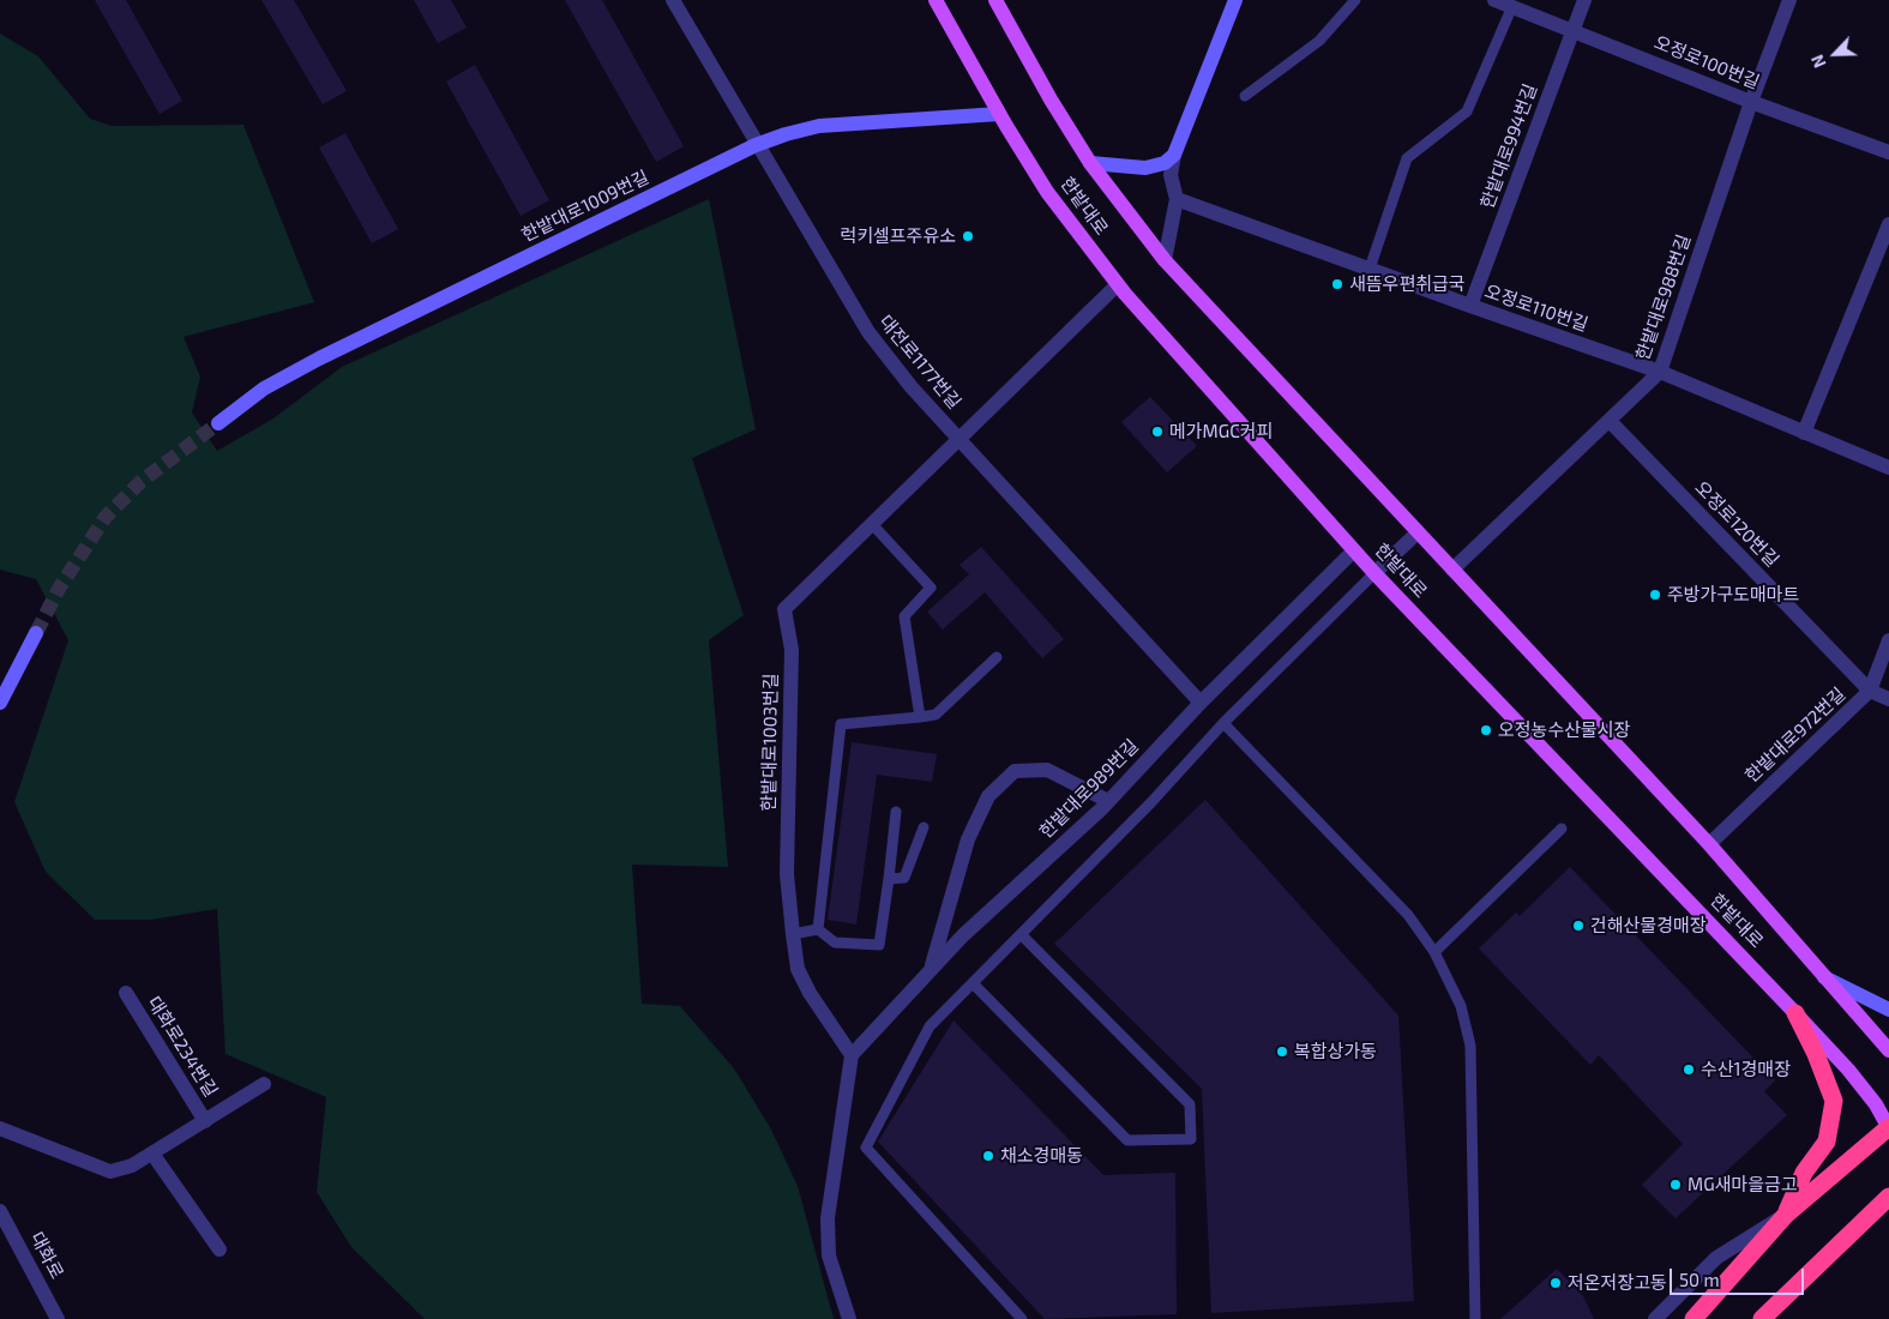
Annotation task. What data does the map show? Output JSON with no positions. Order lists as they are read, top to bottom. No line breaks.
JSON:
{"streets":{"highway":["한밭대로"],"street":["오정로100번길","한밭대로994번길","한밭대로1009번길","한밭대로988번길","오정로110번길","대전로1177번길","오정로120번길","한밭대로972번길","한밭대로1003번길","한밭대로989번길","대화로234번길","대화로"]},"crossings":[["오정로100번길","한밭대로994번길"],["오정로100번길","한밭대로988번길"],["한밭대로994번길","오정로110번길"],["한밭대로1009번길","한밭대로"],["한밭대로1009번길","대전로1177번길"],["한밭대로","한밭대로988번길"],["한밭대로","한밭대로972번길"],["한밭대로","한밭대로1003번길"],["한밭대로","한밭대로989번길"],["한밭대로988번길","오정로110번길"],["한밭대로988번길","오정로120번길"],["대전로1177번길","한밭대로1003번길"],["대전로1177번길","한밭대로989번길"],["오정로120번길","한밭대로972번길"],["한밭대로1003번길","한밭대로989번길"]],"places":["럭키셀프주유소","새뜸우편취급국","메가MGC커피","주방가구도매마트","오정농수산물시장","건해산물경매장","복합상가동","수산1경매장","채소경매동","MG새마을금고","저온저장고동"],"scale_bar":"50 m","north":"bottom left"}
